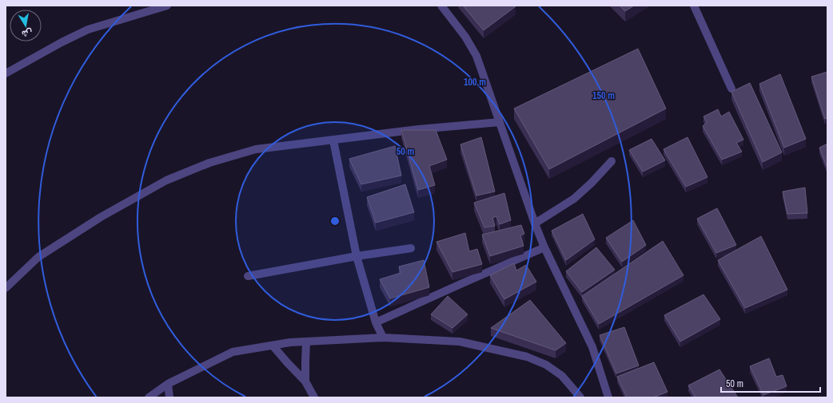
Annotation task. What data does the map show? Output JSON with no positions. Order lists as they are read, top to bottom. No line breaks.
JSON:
{"scale_bar":"50 m","north":"bottom","rings":["100 m","150 m","50 m"]}
